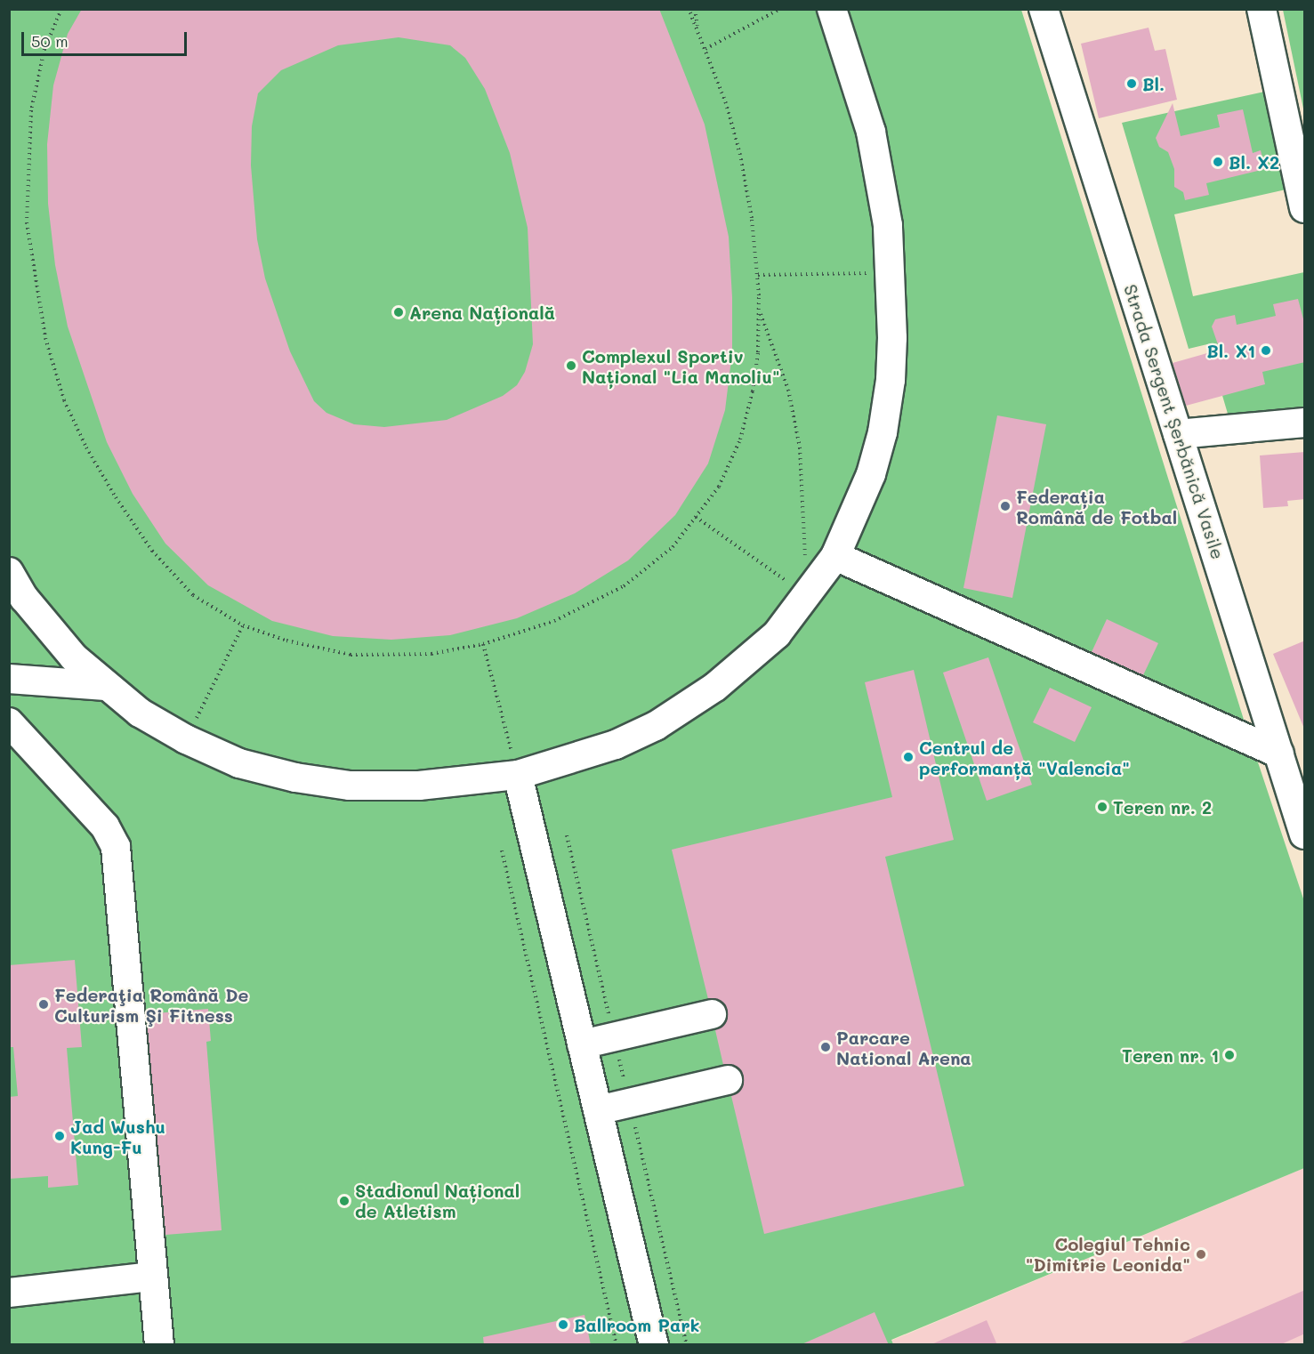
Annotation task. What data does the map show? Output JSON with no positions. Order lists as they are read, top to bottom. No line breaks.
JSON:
{"streets":{"street":["Strada Sergent Șerbănică Vasile"]},"places":["Bl.","Bl. X2","Arena Națională","Bl. X1","Complexul Sportiv Național \"Lia Manoliu\"","Federația Română de Fotbal","Centrul de performanță \"Valencia\"","Teren nr. 2","Federaţia Română De Culturism Şi Fitness","Parcare National Arena","Teren nr. 1","Jad Wushu Kung-Fu","Stadionul Național de Atletism","Colegiul Tehnic \"Dimitrie Leonida\"","Ballroom Park"],"scale_bar":"50 m"}
